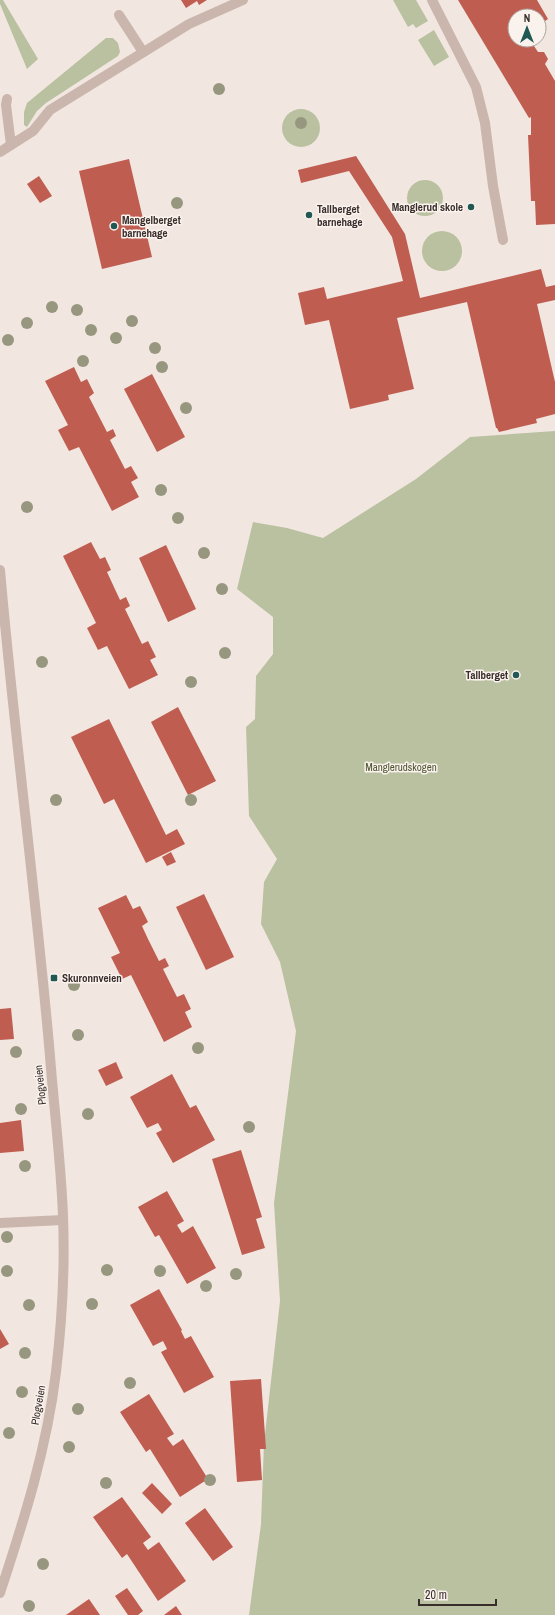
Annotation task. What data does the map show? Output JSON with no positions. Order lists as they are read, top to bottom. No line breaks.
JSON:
{"streets":{"street":["Plogveien"]},"parks":["Manglerudskogen"],"places":{"other":["Manglerud skole","Tallberget barnehage","Mangelberget barnehage","Tallberget"],"transit":["Skuronnveien"]},"scale_bar":"20 m","north":"top"}
